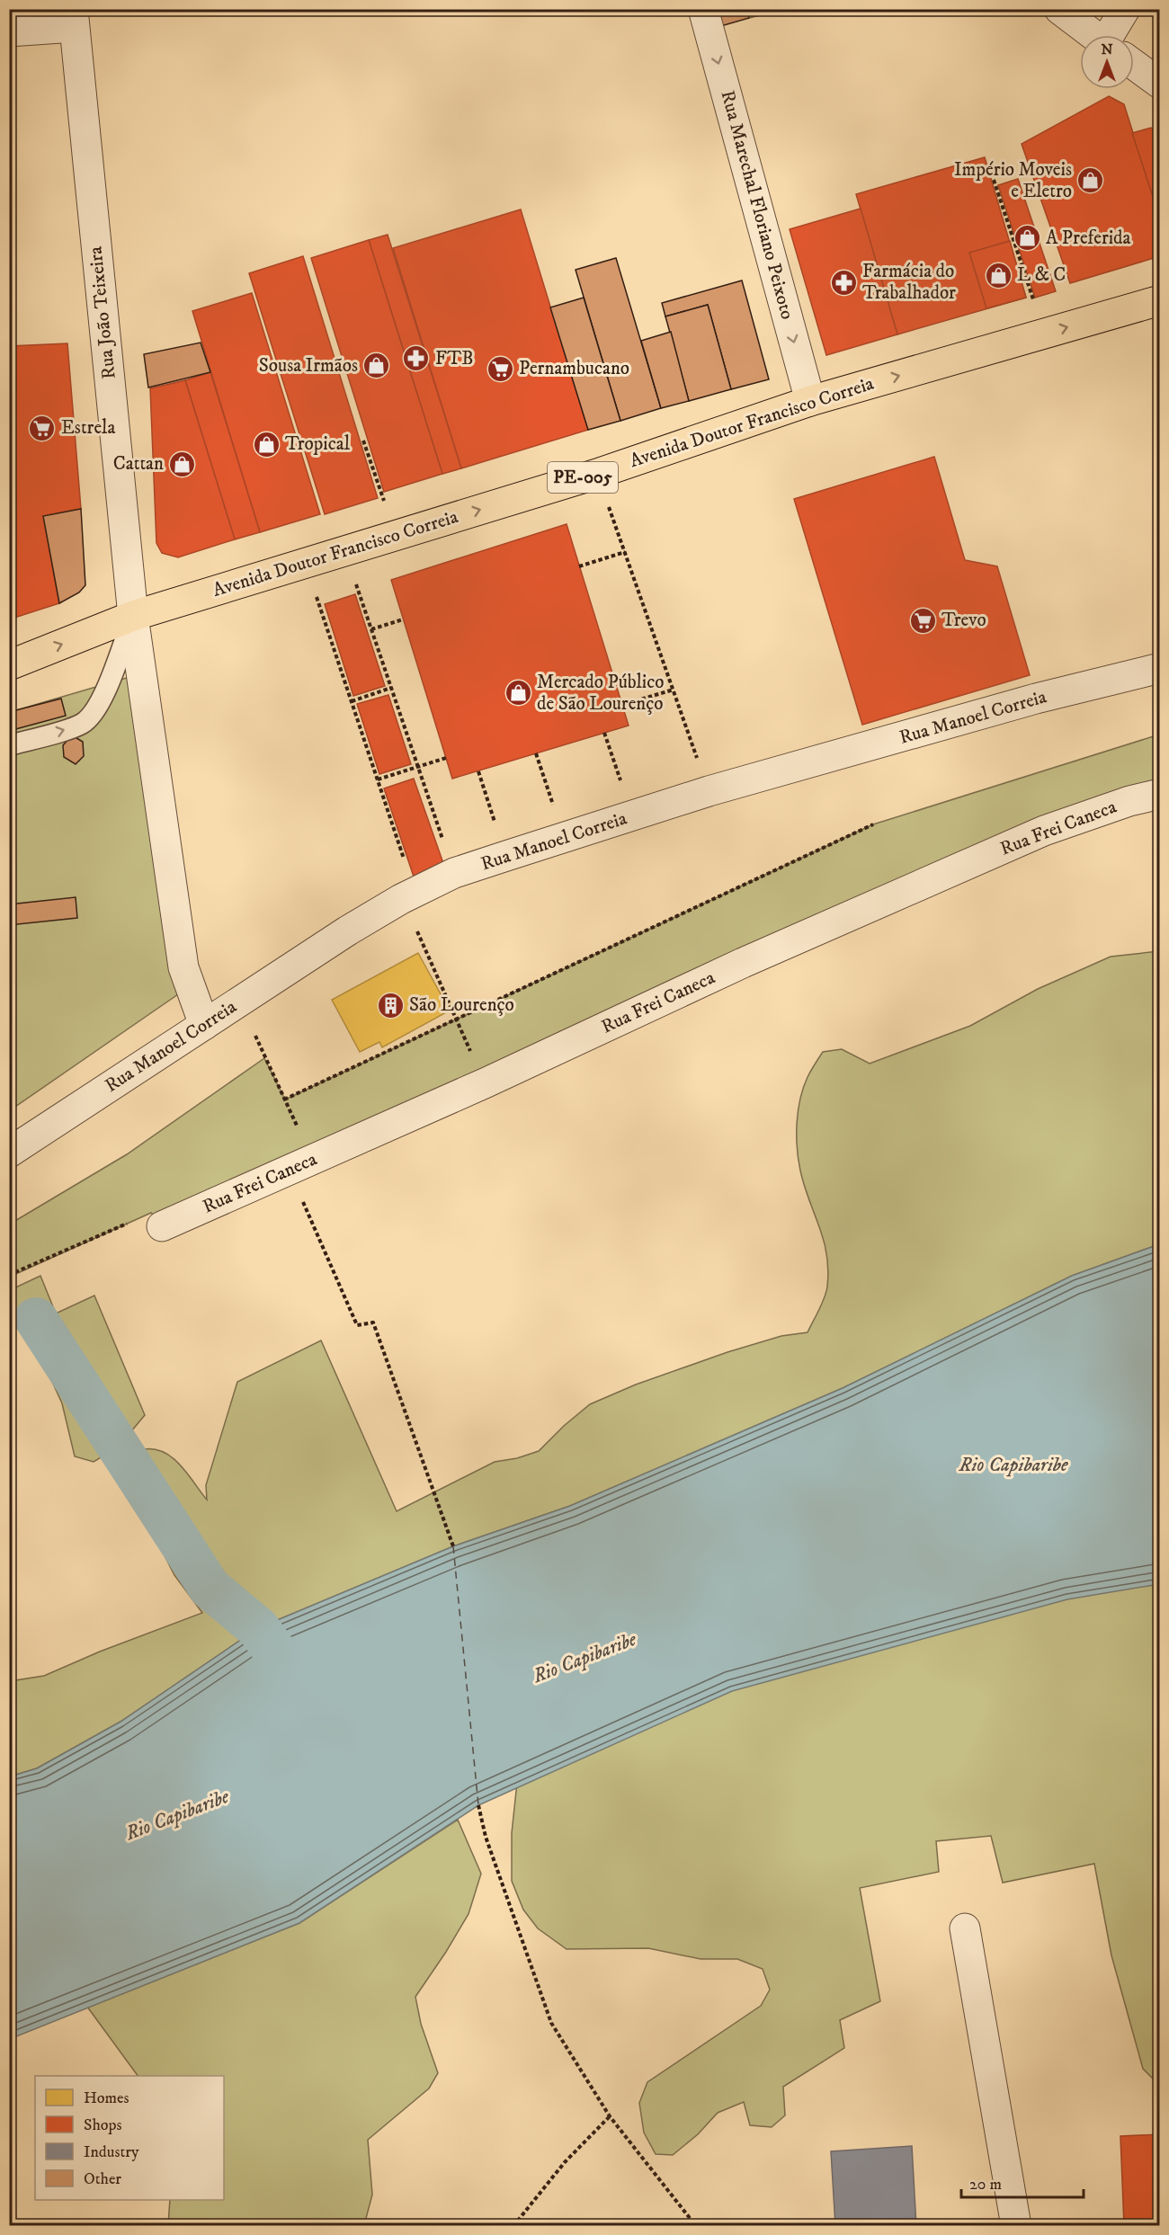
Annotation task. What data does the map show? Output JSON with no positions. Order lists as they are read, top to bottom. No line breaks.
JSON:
{"streets":{"main road":["Avenida Doutor Francisco Correia","PE-005"],"street":["Rua Marechal Floriano Peixoto","Rua João Teixeira","Rua Manoel Correia","Rua Frei Caneca"]},"crossings":[["Rua Marechal Floriano Peixoto","Avenida Doutor Francisco Correia"],["Rua João Teixeira","Avenida Doutor Francisco Correia"],["Rua João Teixeira","Rua Manoel Correia"]],"one_way":["Rua Marechal Floriano Peixoto","Avenida Doutor Francisco Correia"],"water":["Rio Capibaribe"],"places":{"shop":["Império Moveis e Eletro","A Preferida","L & C","Sousa Irmãos","Tropical","Cattan","Mercado Público de São Lourenço"],"pharmacy":["Farmácia do Trabalhador","FTB"],"supermarket":["Pernambucano","Estrela","Trevo"],"building":["São Lourenço"]},"legend":["Homes","Shops","Industry","Other"],"scale_bar":"20 m","north":"top"}
